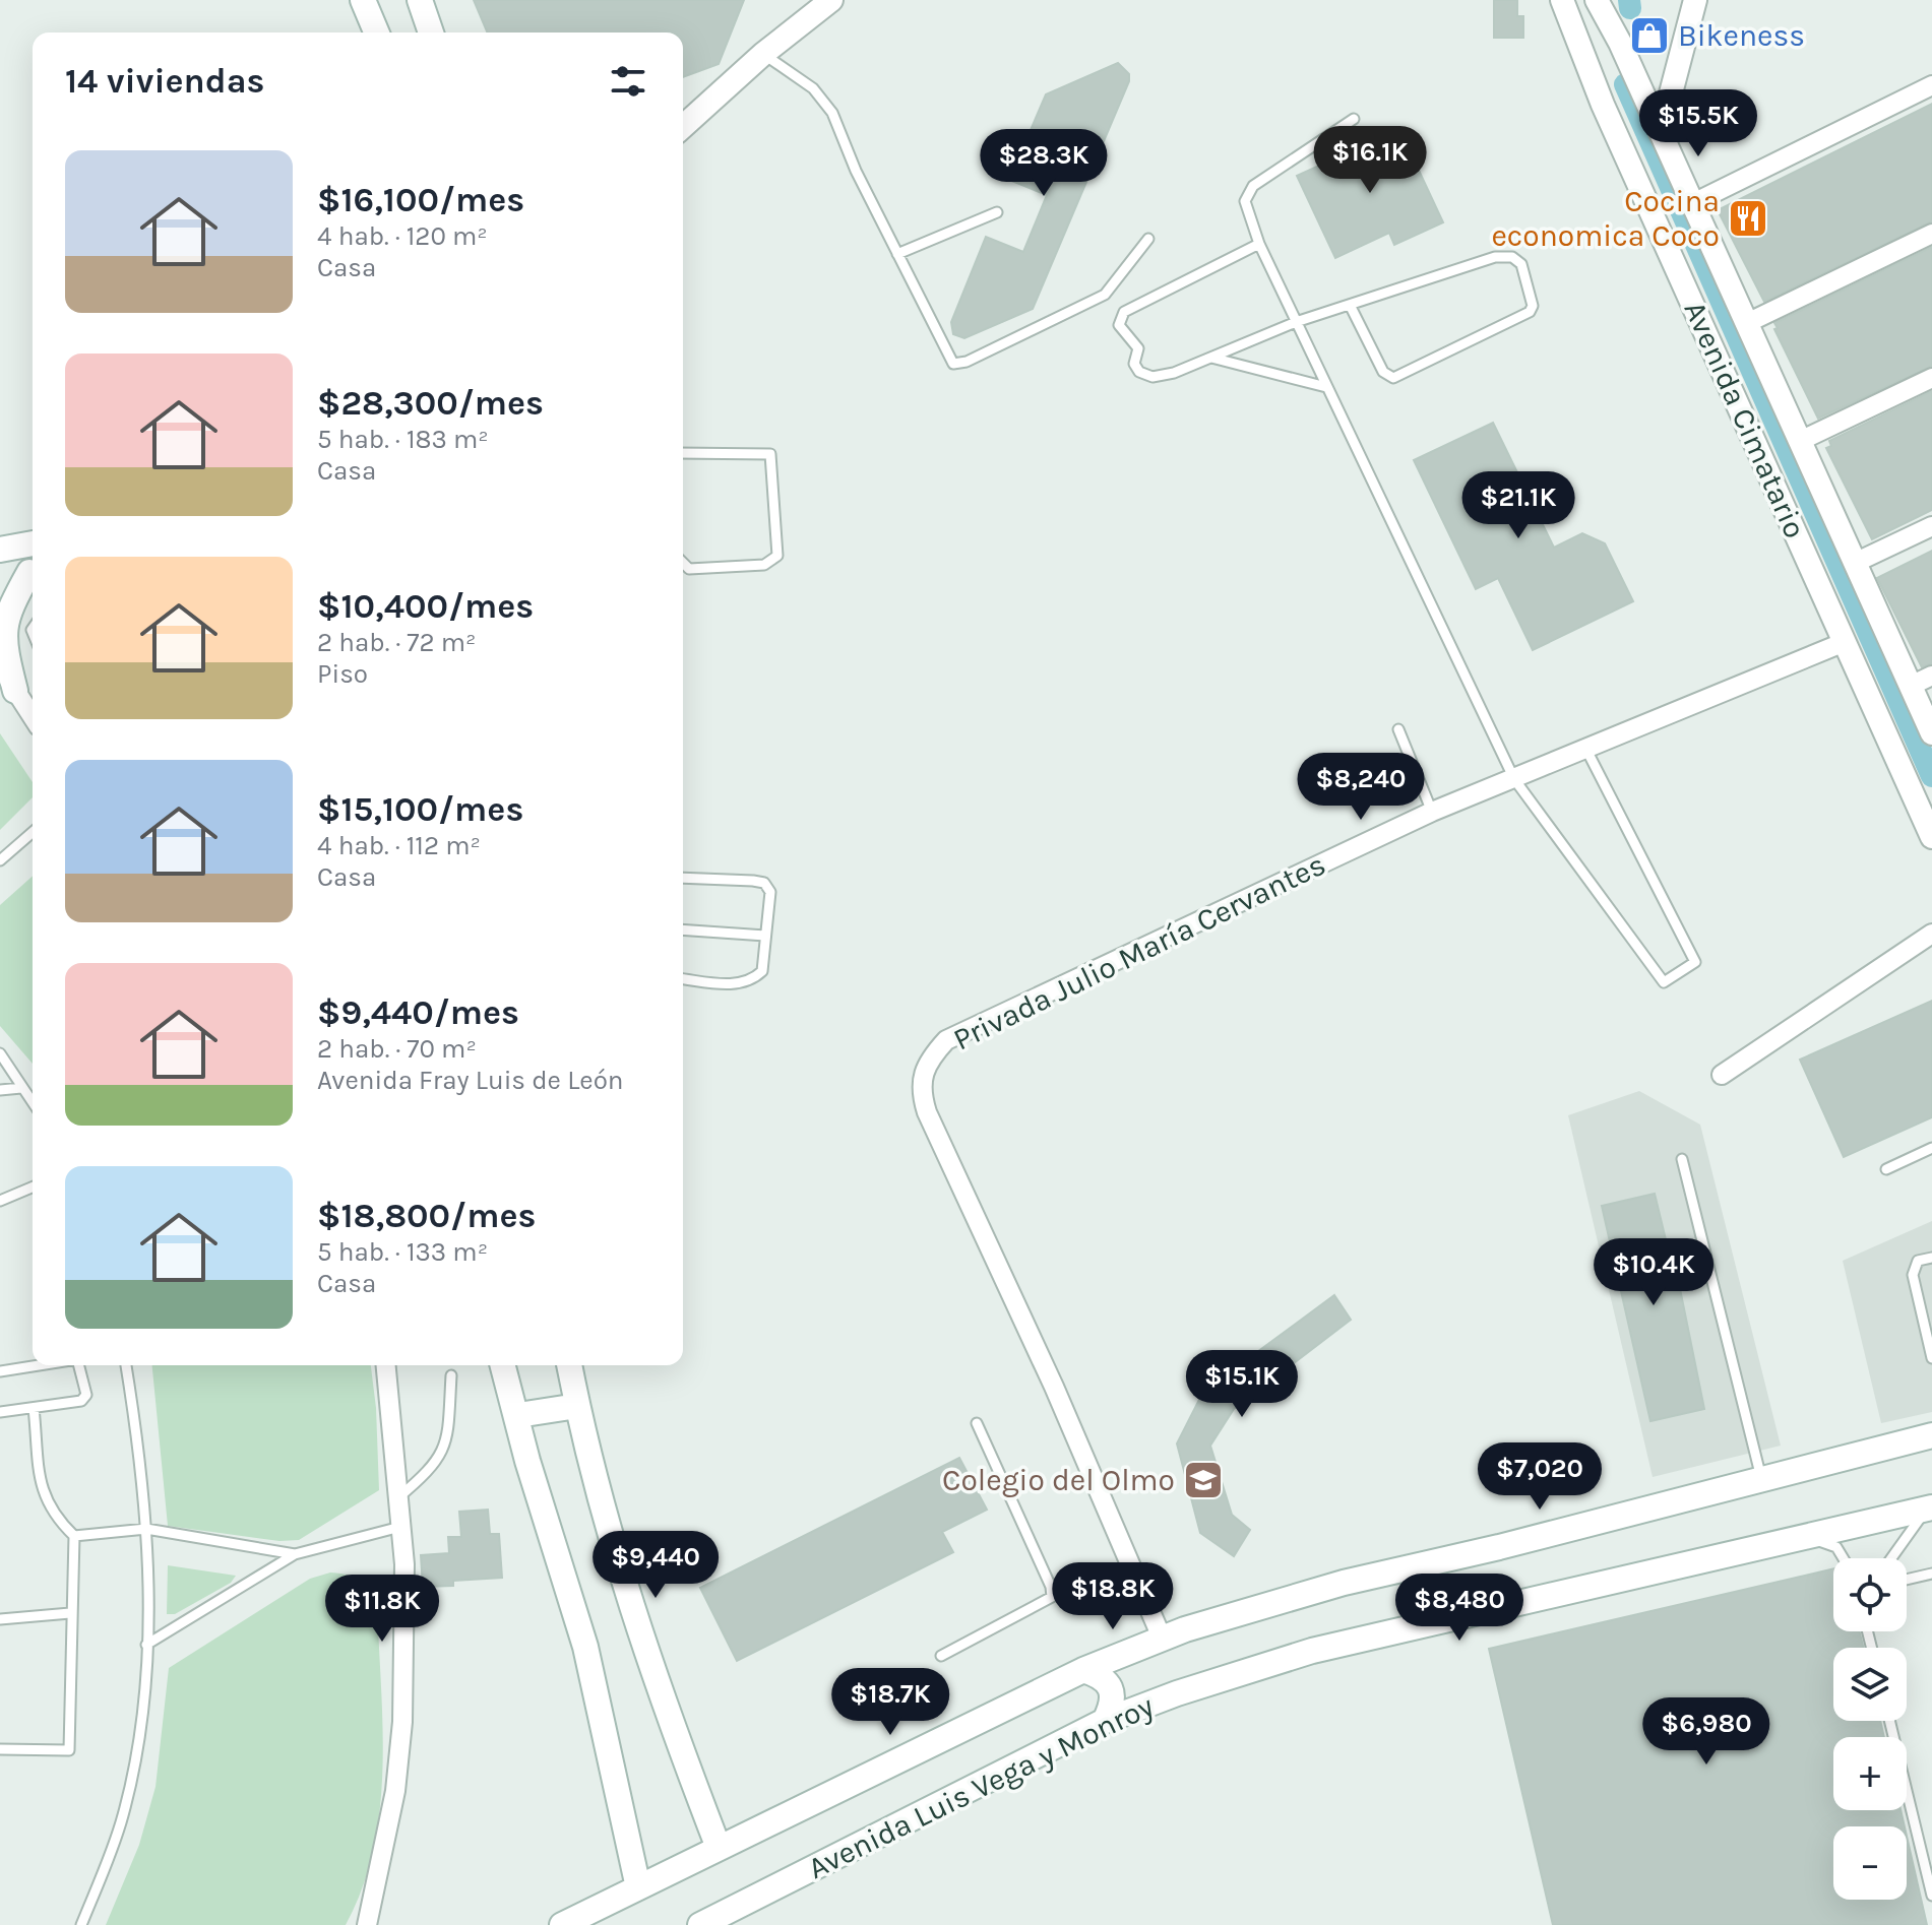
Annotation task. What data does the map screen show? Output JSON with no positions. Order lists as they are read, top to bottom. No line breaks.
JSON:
{"streets":{"main road":["Avenida Luis Vega y Monroy"],"street":["Avenida Cimatario","Privada Julio María Cervantes"]},"crossings":[["Avenida Cimatario","Privada Julio María Cervantes"],["Privada Julio María Cervantes","Avenida Luis Vega y Monroy"]],"places":{"shop":["Bikeness"],"restaurant":["Cocina economica Coco"],"school or university":["Colegio del Olmo"]},"page":{"heading":"14 viviendas","price":["$15.5K","$16.1K","$28.3K","$21.1K","$8,240","$10.4K","$15.1K","$7,020","$9,440","$18.8K","$8,480","$11.8K","$18.7K","$6,980"],"list":[{"name":"$16,100/mes","note":"4 hab. · 120 m² · Casa"},{"name":"$28,300/mes","note":"5 hab. · 183 m² · Casa"},{"name":"$10,400/mes","note":"2 hab. · 72 m² · Piso"},{"name":"$15,100/mes","note":"4 hab. · 112 m² · Casa"},{"name":"$9,440/mes","note":"2 hab. · 70 m² · Avenida Fray Luis de León"},{"name":"$18,800/mes","note":"5 hab. · 133 m² · Casa"}],"map_buttons":["+","−"]}}
